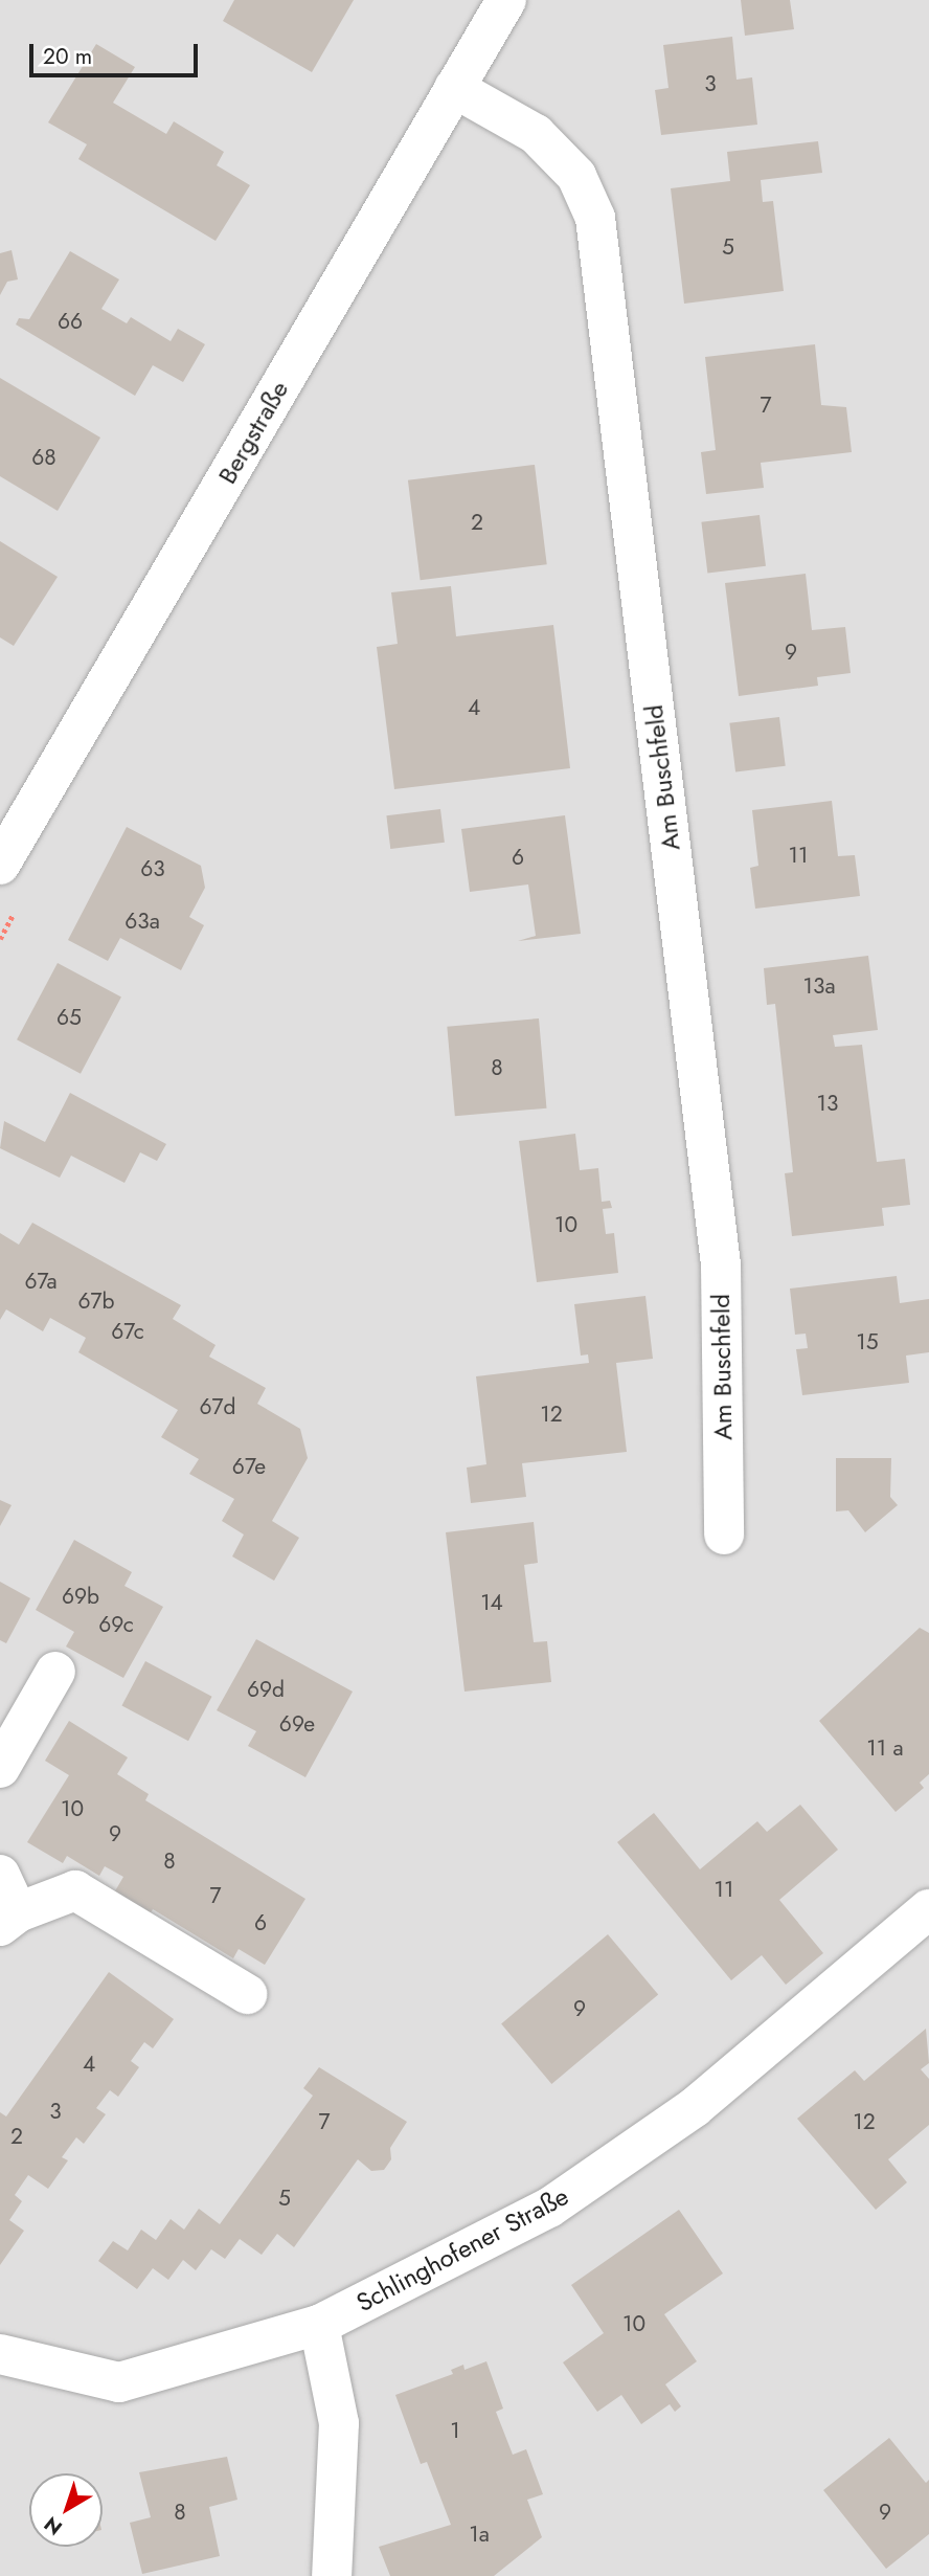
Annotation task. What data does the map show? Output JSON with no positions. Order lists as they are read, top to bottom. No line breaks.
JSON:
{"streets":{"street":["Bergstraße","Am Buschfeld","Schlinghofener Straße"]},"crossings":[["Bergstraße","Am Buschfeld"]],"house_numbers":["3","5","66","7","68","2","9","4","11","6","63","63a","13a","65","8","13","10","67a","67b","67c","15","67d","12","67e","69b","14","69c","69d","69e","11 a","10","9","8","11","7","6","9","4","3","7","12","2","5","10","1","8","9","1a"],"scale_bar":"20 m","north":"bottom left"}
